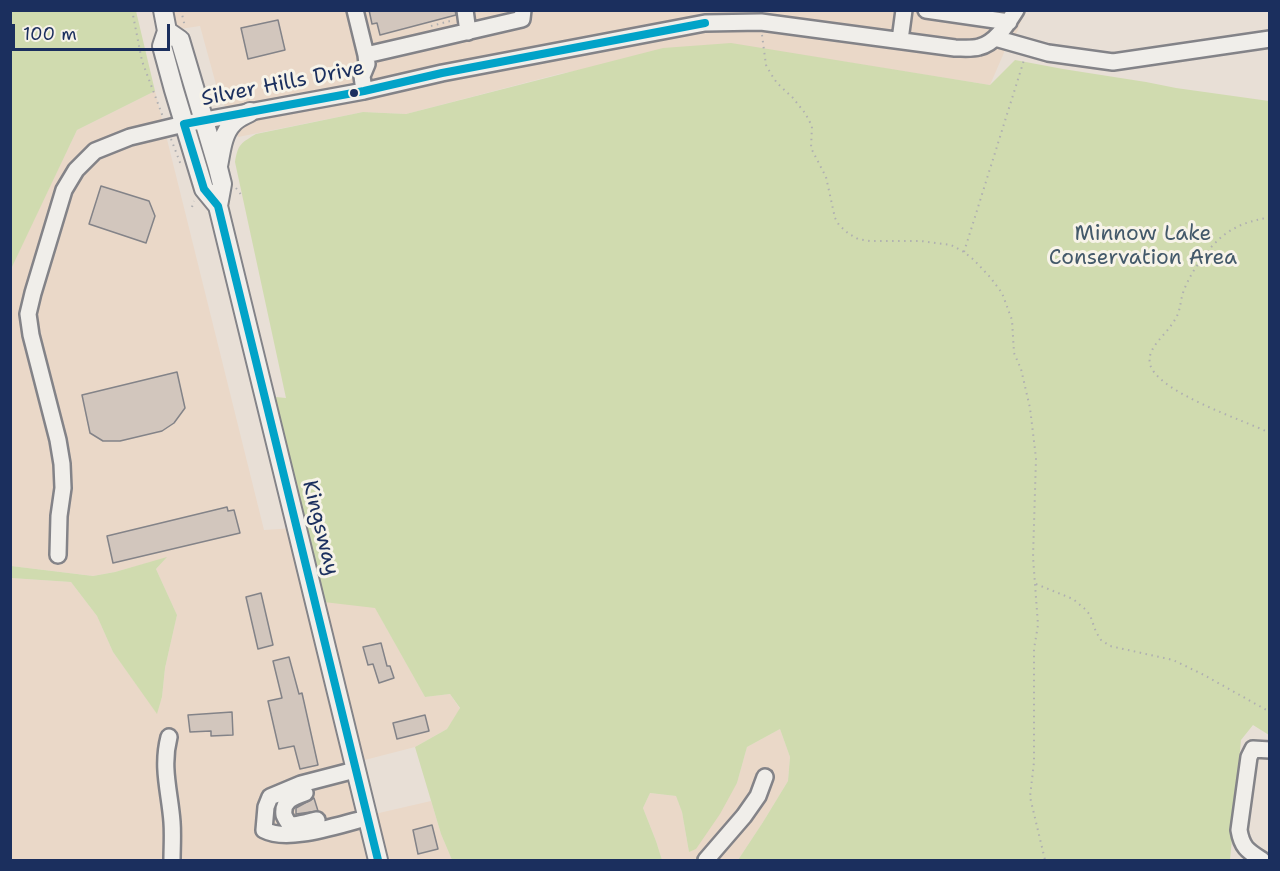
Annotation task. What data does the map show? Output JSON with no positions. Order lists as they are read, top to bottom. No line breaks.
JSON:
{"streets":{"main road":["Kingsway"],"street":["Silver Hills Drive"]},"crossings":[["Silver Hills Drive","Kingsway"]],"parks":["Minnow Lake Conservation Area"],"scale_bar":"100 m"}
